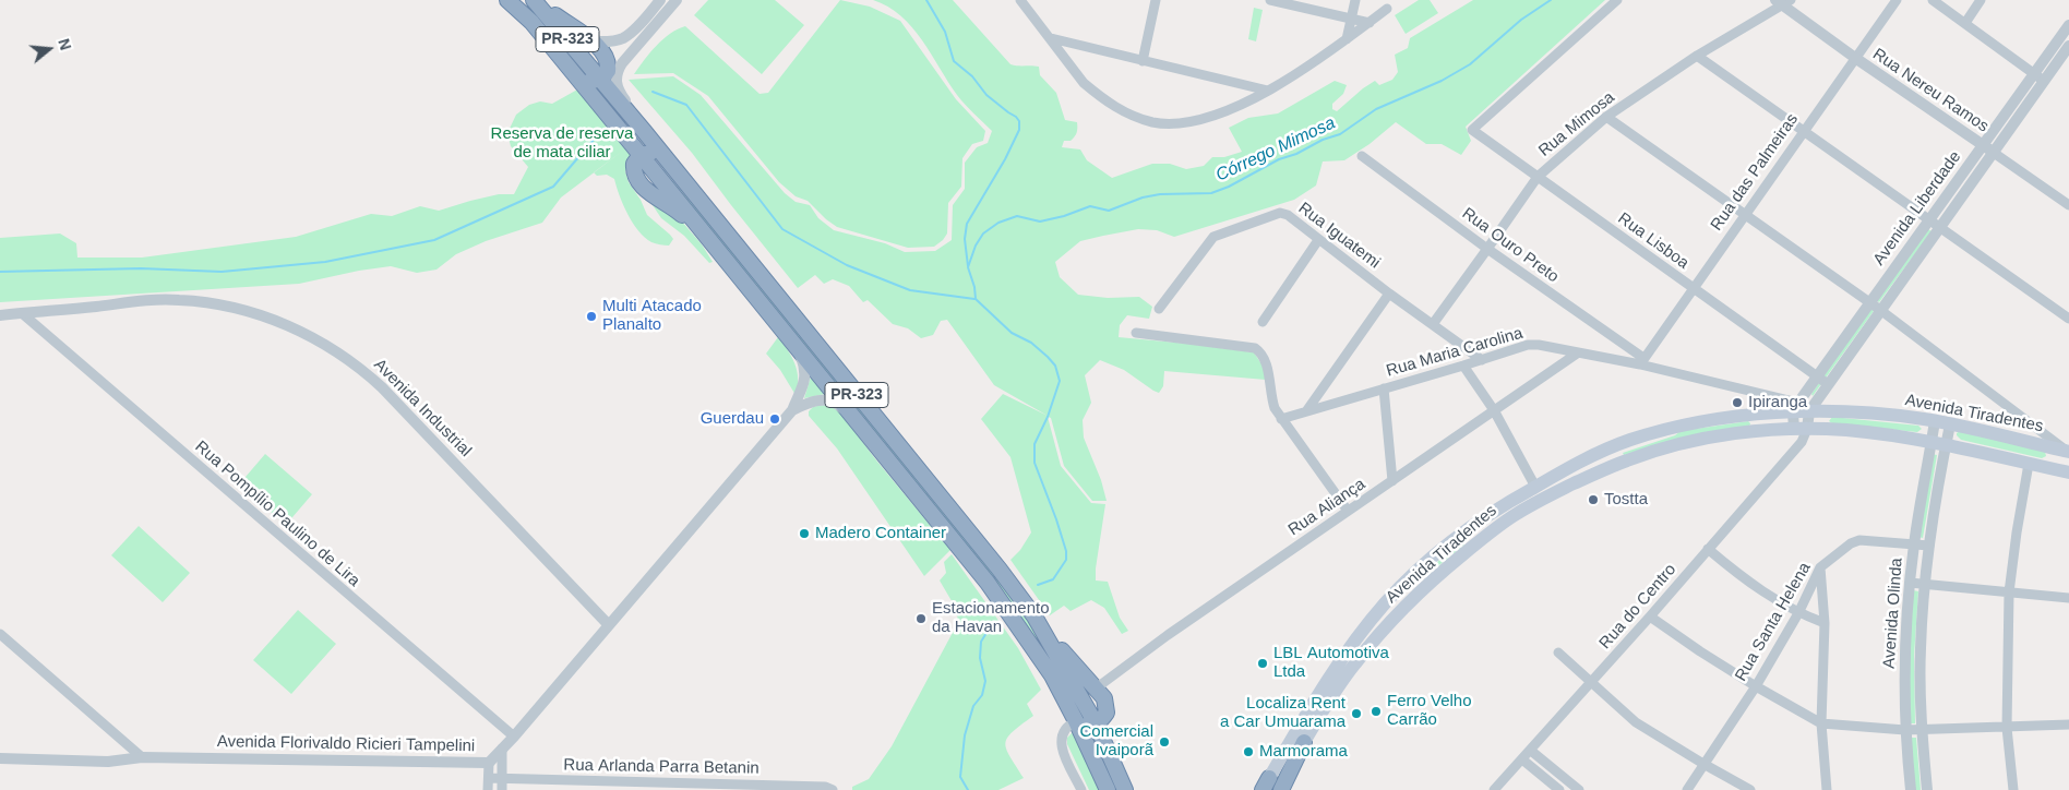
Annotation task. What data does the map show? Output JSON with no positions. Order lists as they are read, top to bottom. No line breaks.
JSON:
{"streets":{"highway":["PR-323"],"main road":["Avenida Tiradentes"],"street":["Rua Nereu Ramos","Rua Mimosa","Rua das Palmeiras","Avenida Liberdade","Rua Iguatemi","Rua Lisboa","Rua Ouro Preto","Rua Maria Carolina","Avenida Industrial","Rua Aliança","Rua Pompílio Paulino de Lira","Rua do Centro","Avenida Olinda","Rua Santa Helena","Avenida Florivaldo Ricieri Tampelini","Rua Arlanda Parra Betanin"]},"crossings":[["PR-323","Avenida Florivaldo Ricieri Tampelini"],["Rua Nereu Ramos","Rua Mimosa"],["Rua Nereu Ramos","Rua das Palmeiras"],["Rua Nereu Ramos","Avenida Liberdade"],["Rua Mimosa","Rua Iguatemi"],["Rua Mimosa","Rua Lisboa"],["Rua Mimosa","Rua Ouro Preto"],["Rua das Palmeiras","Rua Lisboa"],["Rua das Palmeiras","Rua Ouro Preto"],["Rua das Palmeiras","Rua Maria Carolina"],["Avenida Liberdade","Rua Lisboa"],["Avenida Liberdade","Rua Maria Carolina"],["Avenida Liberdade","Avenida Tiradentes"],["Rua Iguatemi","Rua Maria Carolina"],["Rua Ouro Preto","Rua Maria Carolina"],["Rua Maria Carolina","Avenida Tiradentes"],["Rua Maria Carolina","Rua Aliança"],["Avenida Industrial","Rua Pompílio Paulino de Lira"],["Avenida Industrial","Avenida Florivaldo Ricieri Tampelini"],["Avenida Tiradentes","Rua do Centro"],["Avenida Tiradentes","Avenida Olinda"],["Rua Pompílio Paulino de Lira","Avenida Florivaldo Ricieri Tampelini"],["Avenida Olinda","Rua Santa Helena"]],"water":["Córrego Mimosa"],"parks":["Reserva de reserva de mata ciliar"],"places":["Multi Atacado Planalto","Ipiranga","Guerdau","Tostta","Madero Container","Estacionamento da Havan","LBL Automotiva Ltda","Ferro Velho Carrão","Localiza Rent a Car Umuarama","Comercial Ivaiporã","Marmorama"],"north":"right"}
